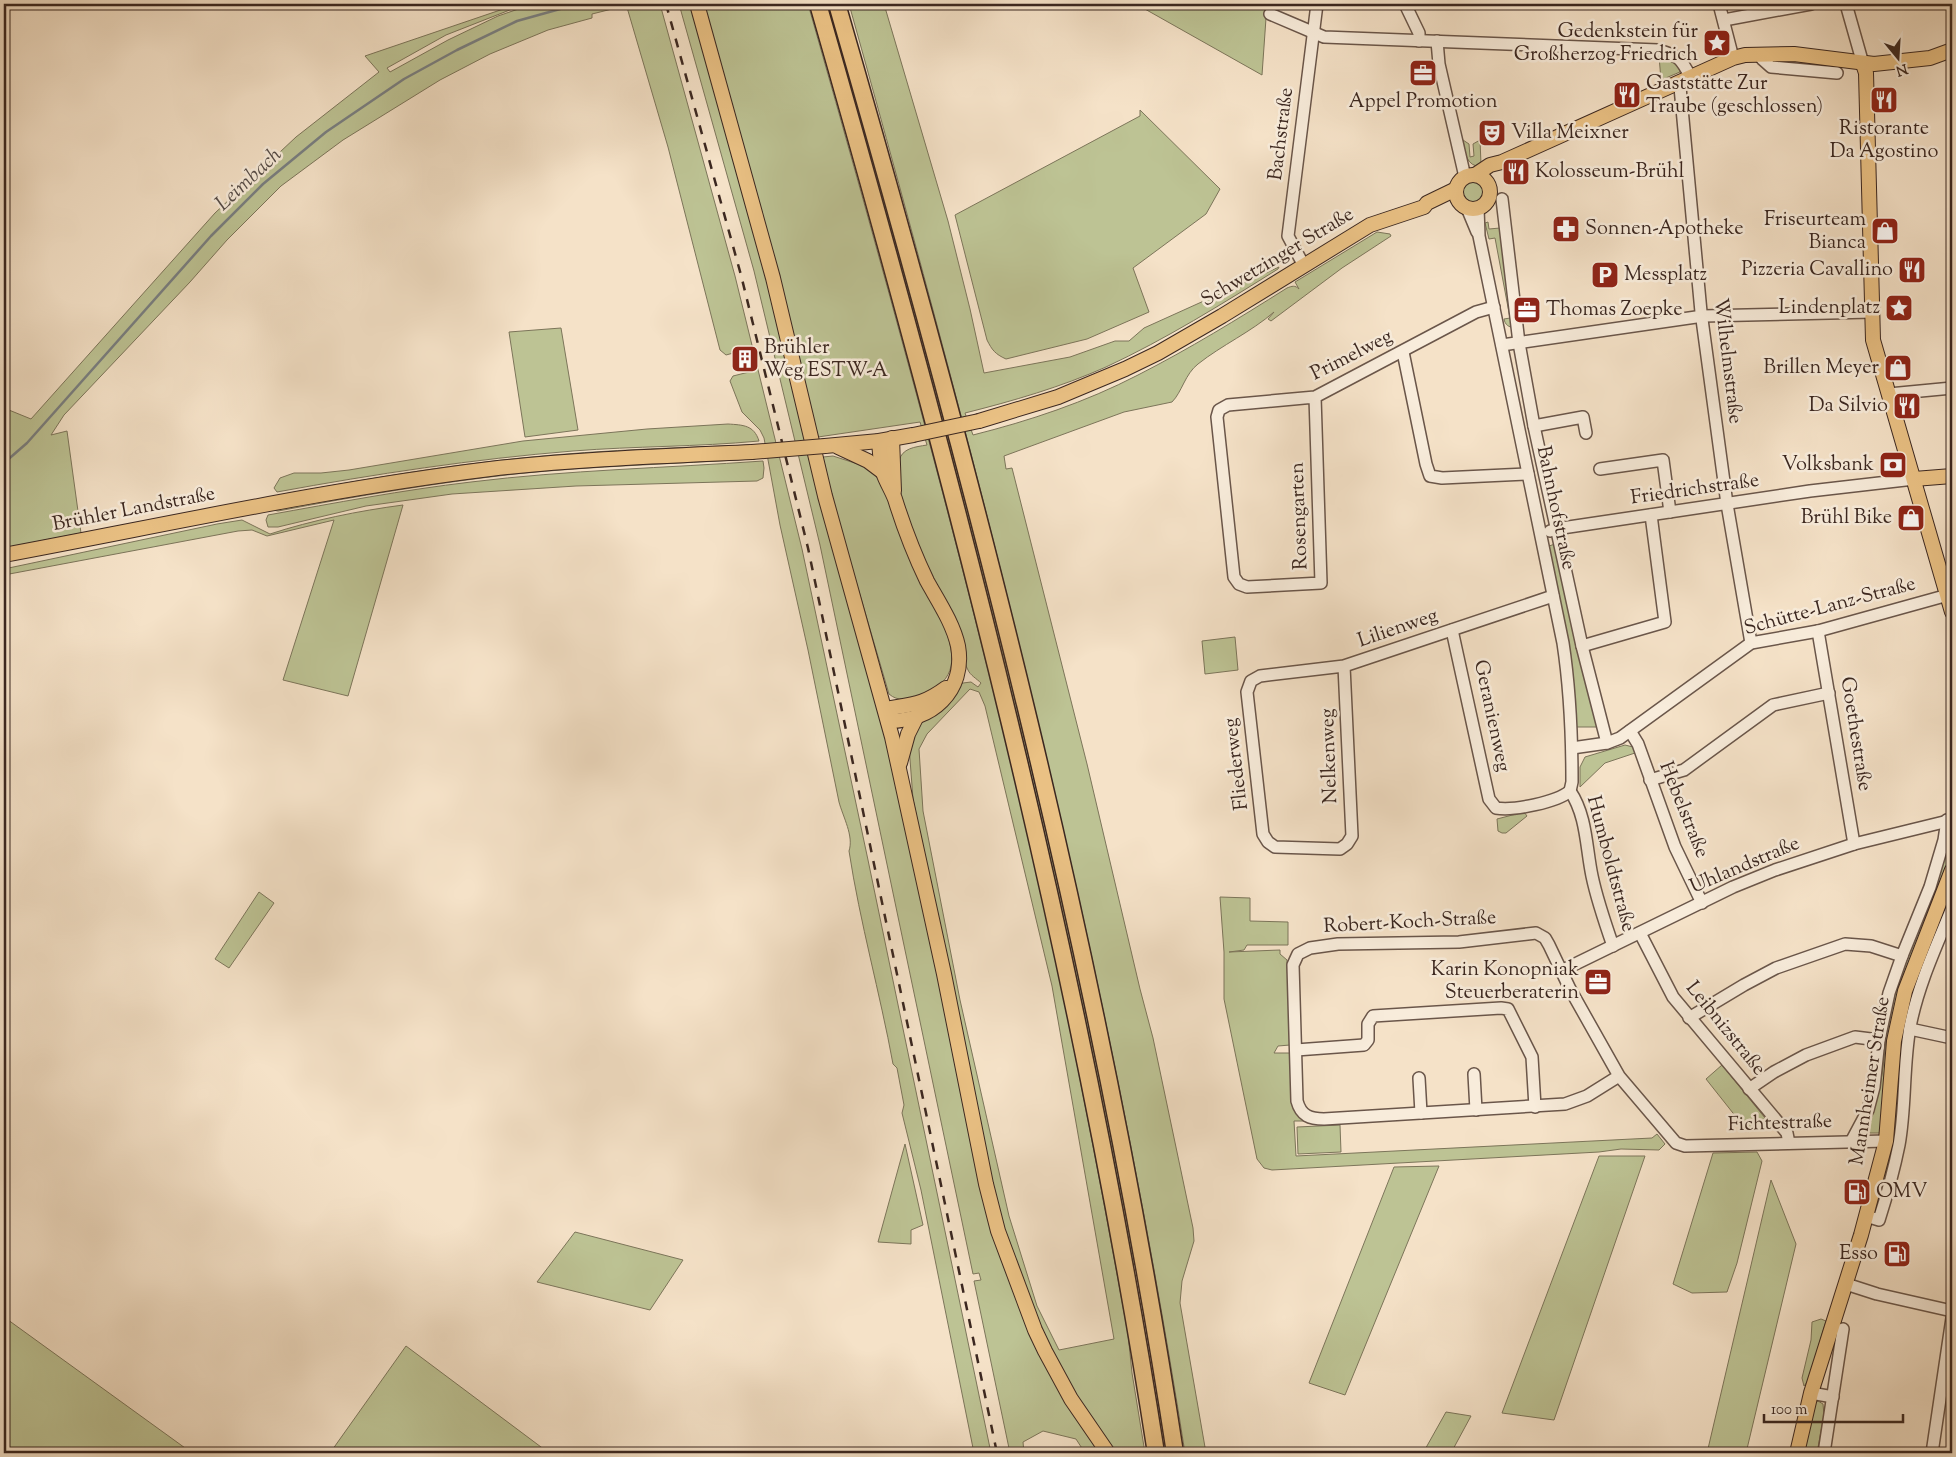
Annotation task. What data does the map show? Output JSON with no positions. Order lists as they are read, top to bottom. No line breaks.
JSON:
{"streets":{"main road":["Schwetzinger Straße","Brühler Landstraße","Mannheimer Straße"],"street":["Bachstraße","Primelweg","Wilhelmstraße","Friedrichstraße","Bahnhofstraße","Rosengarten","Schütte-Lanz-Straße","Lilienweg","Geranienweg","Goethestraße","Nelkenweg","Fliederweg","Hebelstraße","Humboldtstraße","Uhlandstraße","Robert-Koch-Straße","Leibnizstraße","Fichtestraße"]},"crossings":[["Bachstraße","Schwetzinger Straße"],["Schwetzinger Straße","Bahnhofstraße"],["Schwetzinger Straße","Brühler Landstraße"],["Primelweg","Bahnhofstraße"],["Primelweg","Rosengarten"],["Wilhelmstraße","Friedrichstraße"],["Wilhelmstraße","Schütte-Lanz-Straße"],["Friedrichstraße","Bahnhofstraße"],["Bahnhofstraße","Schütte-Lanz-Straße"],["Bahnhofstraße","Lilienweg"],["Bahnhofstraße","Geranienweg"],["Bahnhofstraße","Humboldtstraße"],["Schütte-Lanz-Straße","Goethestraße"],["Schütte-Lanz-Straße","Hebelstraße"],["Lilienweg","Geranienweg"],["Lilienweg","Nelkenweg"],["Lilienweg","Fliederweg"],["Geranienweg","Humboldtstraße"],["Goethestraße","Uhlandstraße"],["Nelkenweg","Fliederweg"],["Hebelstraße","Uhlandstraße"],["Humboldtstraße","Uhlandstraße"],["Uhlandstraße","Robert-Koch-Straße"],["Uhlandstraße","Leibnizstraße"],["Uhlandstraße","Mannheimer Straße"],["Leibnizstraße","Fichtestraße"],["Mannheimer Straße","Fichtestraße"]],"water":["Leimbach"],"places":{"place":["Gedenkstein für Großherzog Friedrich","Lindenplatz"],"office":["Appel Promotion","Thomas Zoepke","Karin Konopniak Steuerberaterin"],"restaurant":["Gaststätte Zur Traube (geschlossen)","Ristorante Da Agostino","Kolosseum-Brühl","Pizzeria Cavallino","Da Silvio"],"theatre":["Villa Meixner"],"pharmacy":["Sonnen-Apotheke"],"shop":["Friseurteam Bianca","Brillen Meyer","Brühl Bike"],"parking":["Messplatz"],"building":["Brühler Weg ESTW-A"],"bank":["Volksbank"],"fuel station":["OMV","Esso"]},"scale_bar":"100 m","north":"bottom"}
